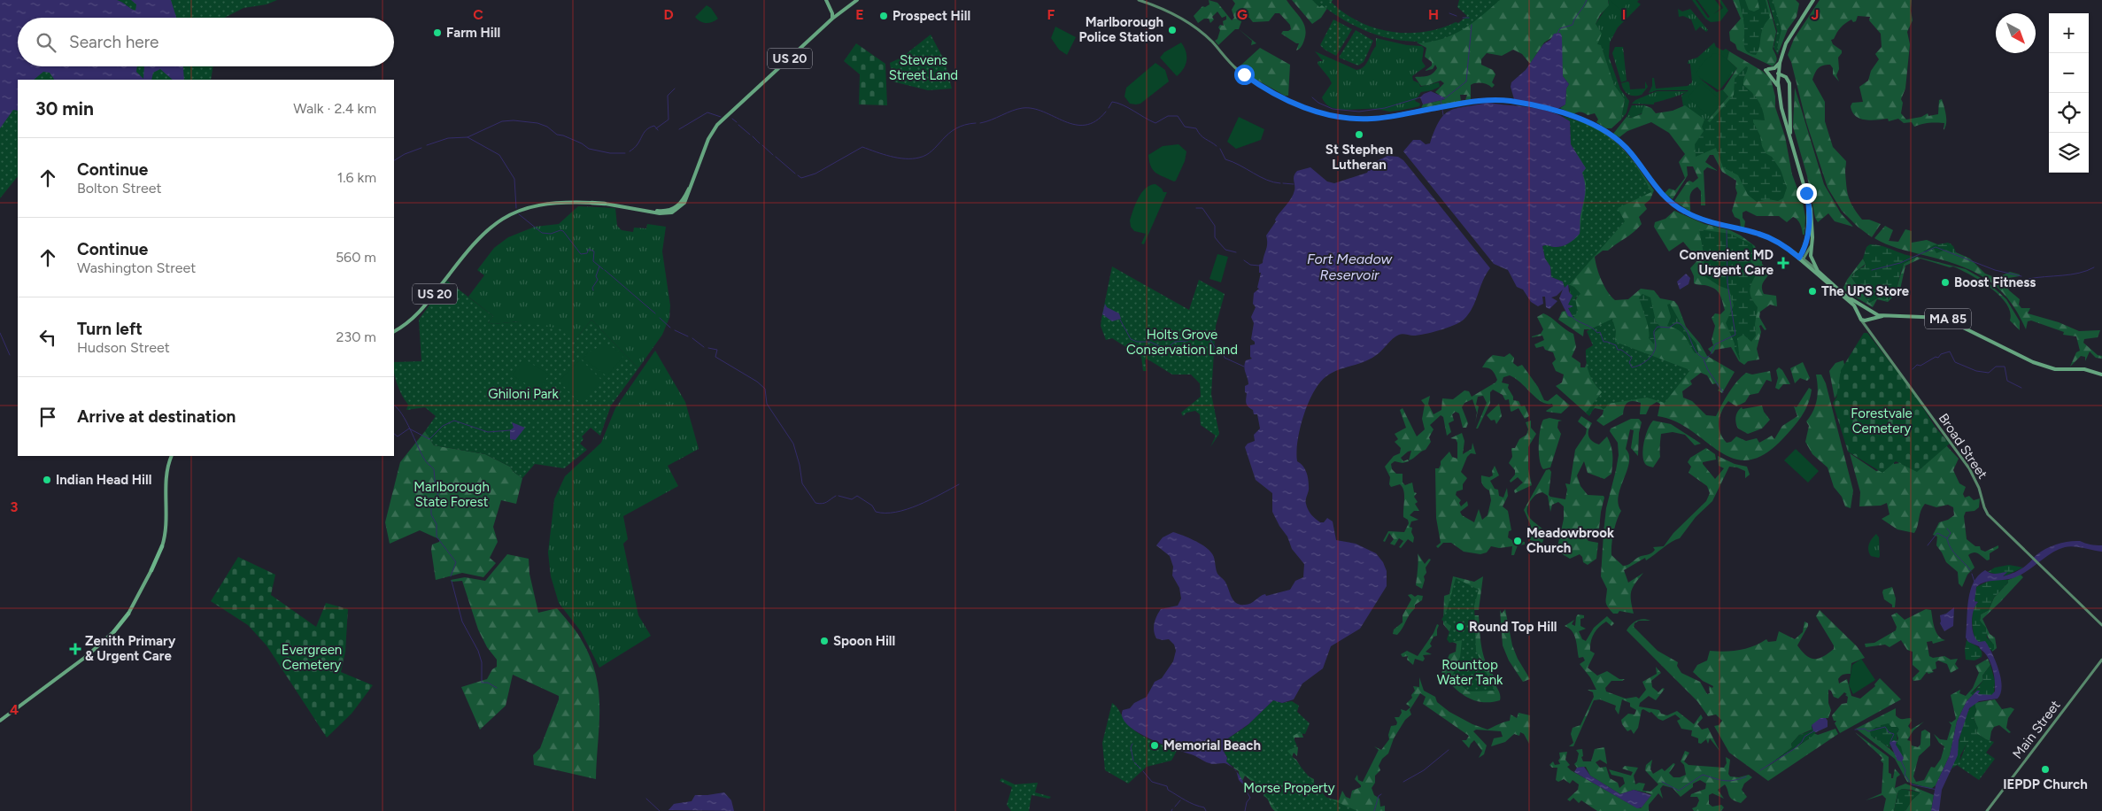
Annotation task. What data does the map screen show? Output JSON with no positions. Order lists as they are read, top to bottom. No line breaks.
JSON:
{"streets":{"highway":["US 20"],"main road":["MA 85","Broad Street","Main Street"]},"crossings":[["MA 85","Broad Street"]],"water":["Fort Meadow Reservoir"],"parks":["Stevens Street Land","Holts Grove Conservation Land","Ghiloni Park","Forestvale Cemetery","Marlborough State Forest","Evergreen Cemetery","Rounttop Water Tank","Morse Property"],"places":{"other":["Prospect Hill","Marlborough Police Station","Farm Hill","St Stephen Lutheran","Boost Fitness","The UPS Store","Indian Head Hill","Meadowbrook Church","Round Top Hill","Spoon Hill","Memorial Beach","IEPDP Church"],"health":["Convenient MD Urgent Care","Zenith Primary & Urgent Care"]},"north":"bottom right","page":{"map_buttons":["+","−"],"search":"Search here","heading":["30 min","Walk · 2.4 km"],"list":[["Continue","Bolton Street","1.6 km"],["Continue","Washington Street","560 m"],["Turn left","Hudson Street","230 m"],"Arrive at destination"]},"grid":{"columns":["C","D","E","F","G","H","I","J"],"rows":["3","4"]}}
